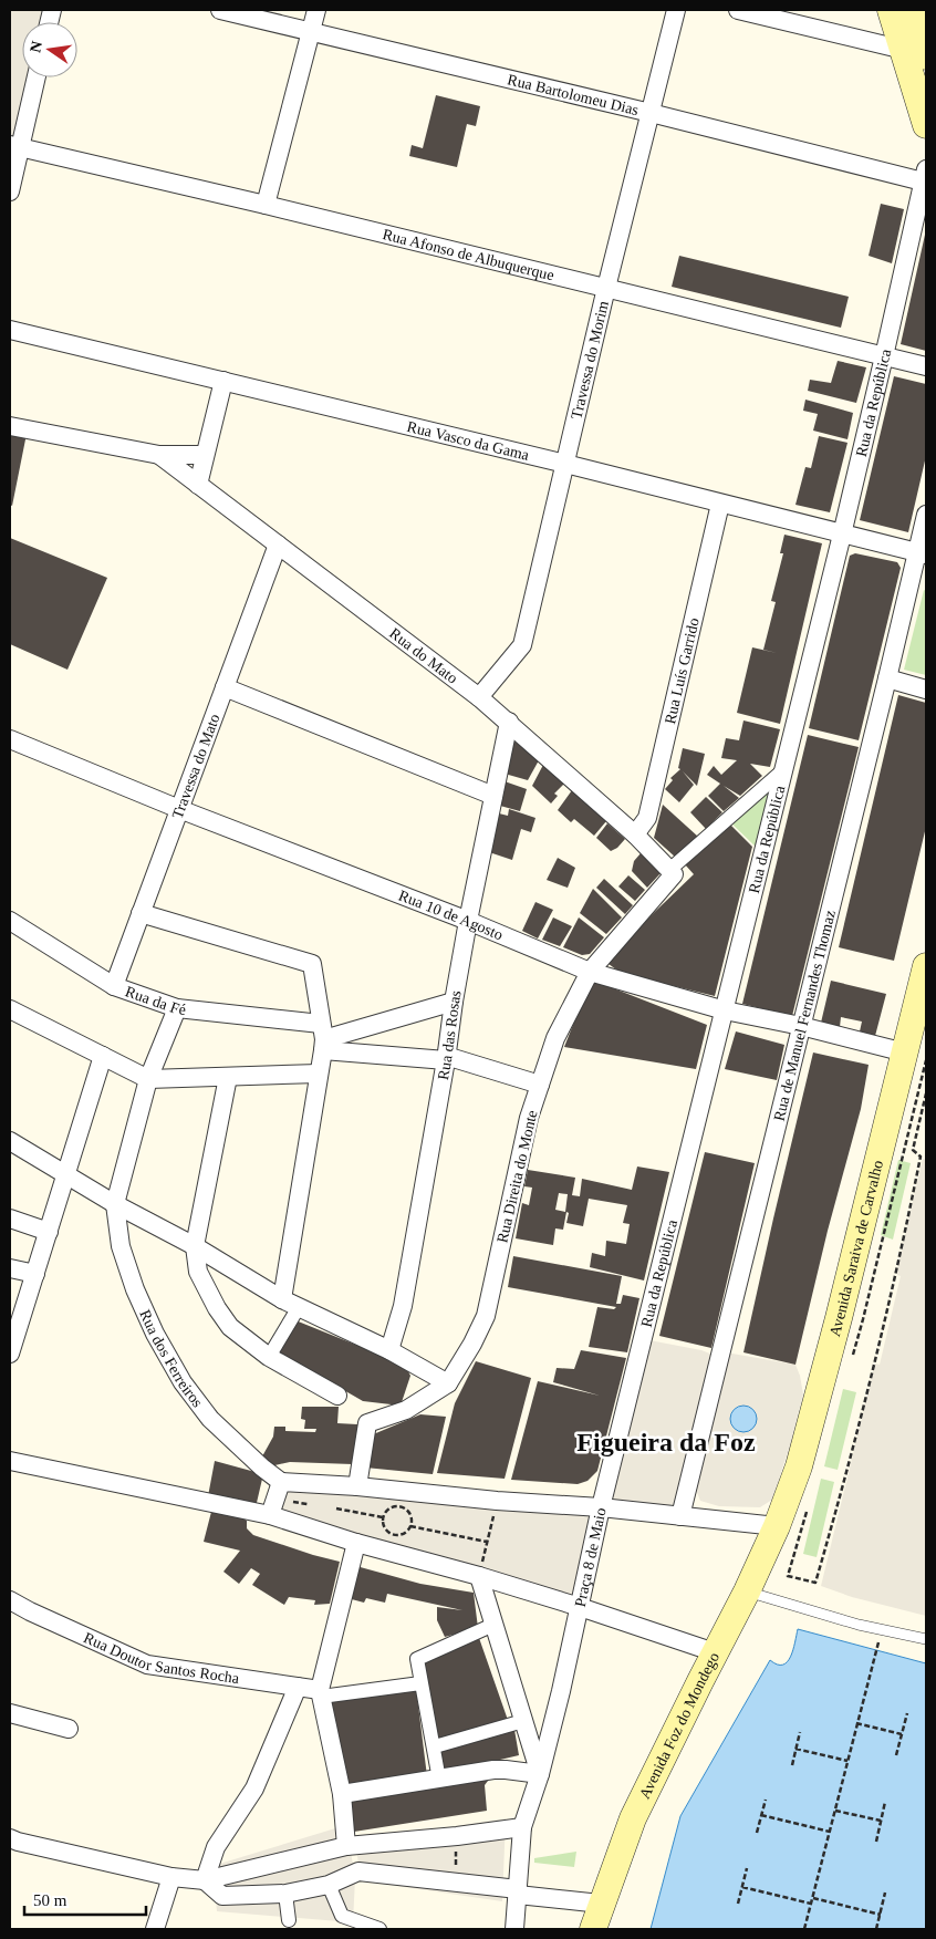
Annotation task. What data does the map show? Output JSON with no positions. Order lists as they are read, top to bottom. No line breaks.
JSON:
{"streets":{"main road":["Avenida Saraiva de Carvalho","Avenida Foz do Mondego"],"street":["Rua Bartolomeu Dias","Rua Afonso de Albuquerque","Travessa do Morim","Rua da República","Rua Vasco da Gama","Rua do Mato","Rua Luís Garrido","Travessa do Mato","Rua 10 de Agosto","Rua da Fé","Rua de Manuel Fernandes Thomaz","Rua das Rosas","Rua Direita do Monte","Rua dos Ferreiros","Praça 8 de Maio","Rua Doutor Santos Rocha"]},"crossings":[["Rua Bartolomeu Dias","Travessa do Morim"],["Rua Bartolomeu Dias","Rua da República"],["Rua Afonso de Albuquerque","Travessa do Morim"],["Rua Afonso de Albuquerque","Rua da República"],["Travessa do Morim","Rua Vasco da Gama"],["Travessa do Morim","Rua do Mato"],["Rua da República","Rua Vasco da Gama"],["Rua da República","Rua 10 de Agosto"],["Rua da República","Praça 8 de Maio"],["Rua Vasco da Gama","Rua Luís Garrido"],["Rua Vasco da Gama","Rua de Manuel Fernandes Thomaz"],["Rua do Mato","Rua Luís Garrido"],["Rua do Mato","Travessa do Mato"],["Rua do Mato","Rua das Rosas"],["Rua do Mato","Rua Direita do Monte"],["Travessa do Mato","Rua 10 de Agosto"],["Travessa do Mato","Rua da Fé"],["Rua 10 de Agosto","Rua de Manuel Fernandes Thomaz"],["Rua 10 de Agosto","Rua das Rosas"],["Rua 10 de Agosto","Rua Direita do Monte"],["Rua 10 de Agosto","Avenida Saraiva de Carvalho"],["Rua da Fé","Rua das Rosas"],["Rua da Fé","Rua Direita do Monte"],["Avenida Saraiva de Carvalho","Avenida Foz do Mondego"],["Rua dos Ferreiros","Praça 8 de Maio"]],"districts":["Figueira da Foz"],"scale_bar":"50 m","north":"left"}
